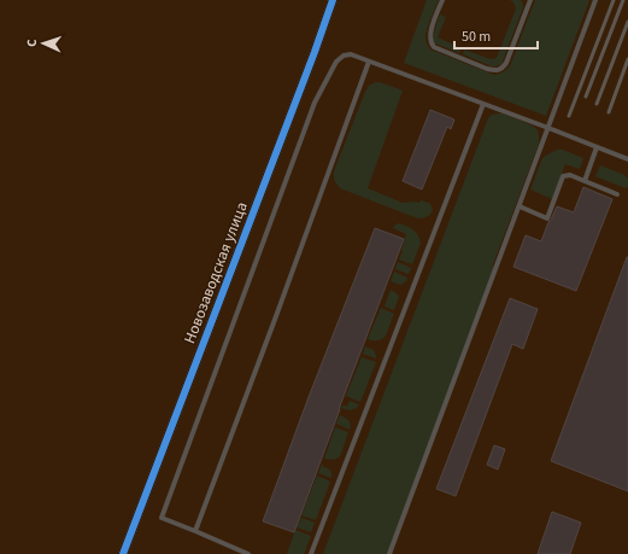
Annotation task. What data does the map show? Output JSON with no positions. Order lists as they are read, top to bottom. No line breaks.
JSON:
{"streets":{"street":["Новозаводская улица"]},"scale_bar":"50 m","north":"left"}
